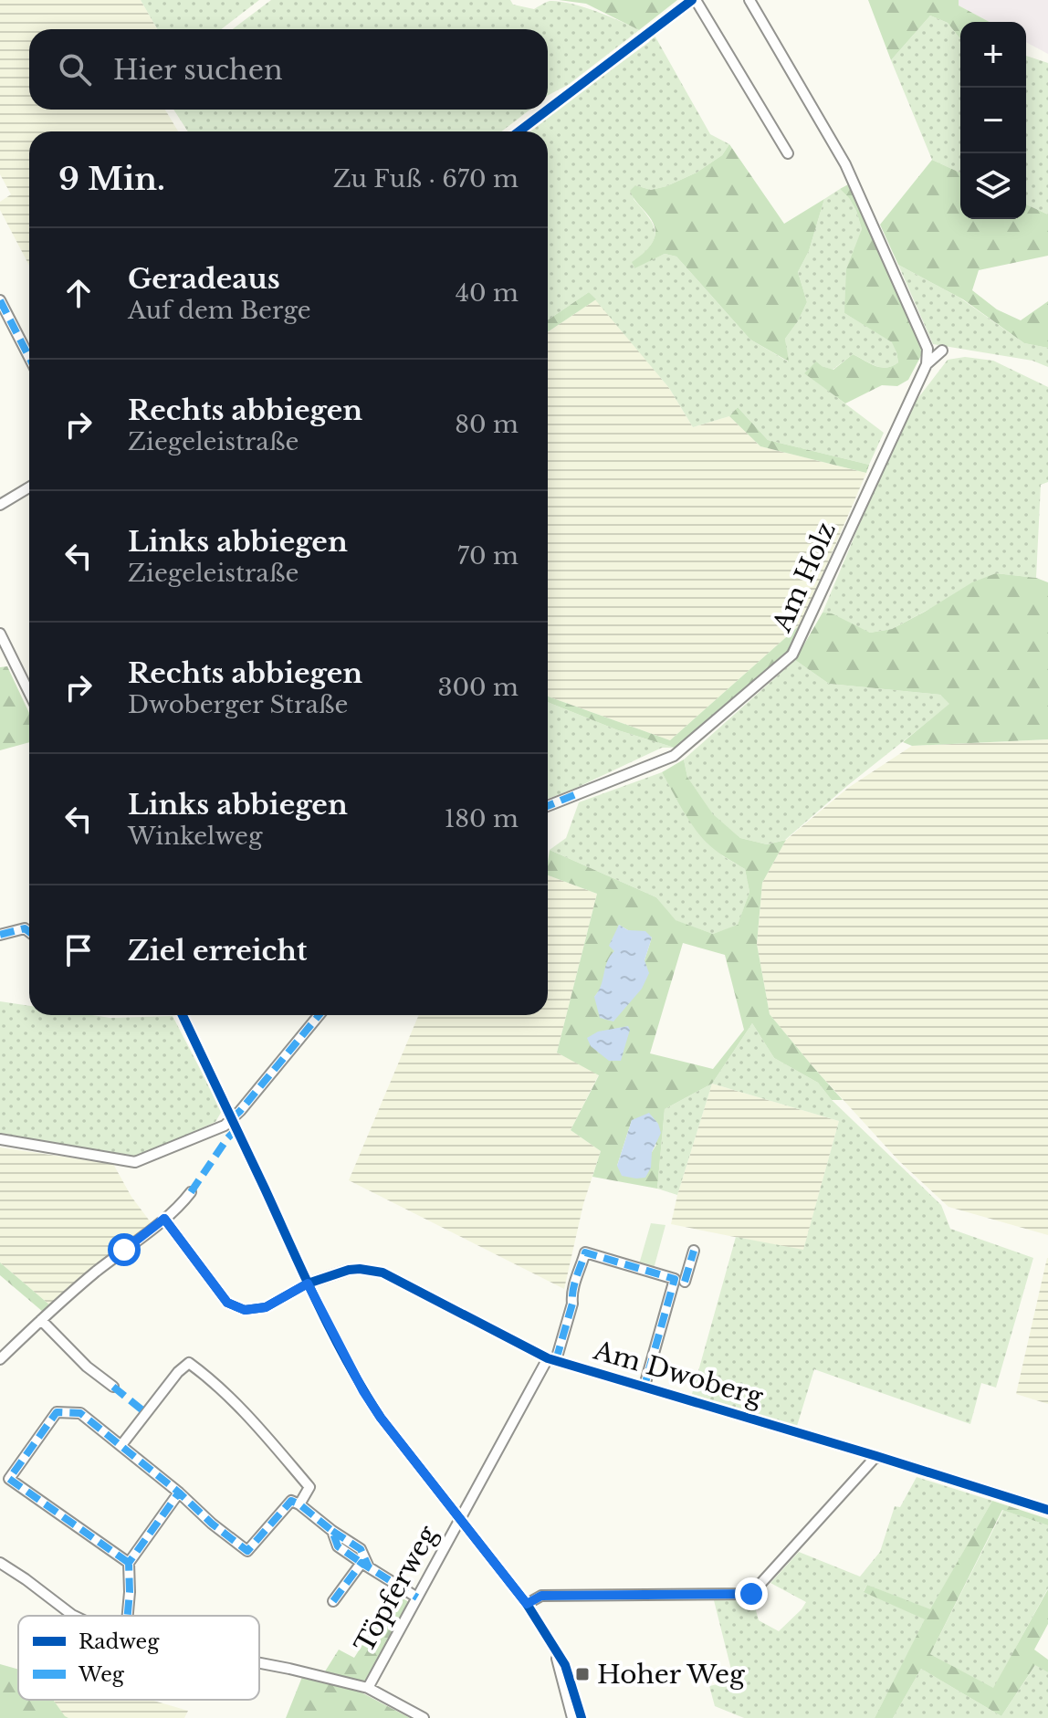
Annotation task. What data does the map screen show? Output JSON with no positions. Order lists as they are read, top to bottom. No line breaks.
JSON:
{"streets":{"street":["Am Holz","Am Dwoberg","Töpferweg"]},"crossings":[["Am Dwoberg","Töpferweg"]],"places":{"transit":["Hoher Weg"]},"legend":["Radweg","Weg"],"page":{"map_buttons":["+","−"],"search":"Hier suchen","heading":["9 Min.","Zu Fuß · 670 m"],"list":[["Geradeaus","Auf dem Berge","40 m"],["Rechts abbiegen","Ziegeleistraße","80 m"],["Links abbiegen","Ziegeleistraße","70 m"],["Rechts abbiegen","Dwoberger Straße","300 m"],["Links abbiegen","Winkelweg","180 m"],"Ziel erreicht"]}}
